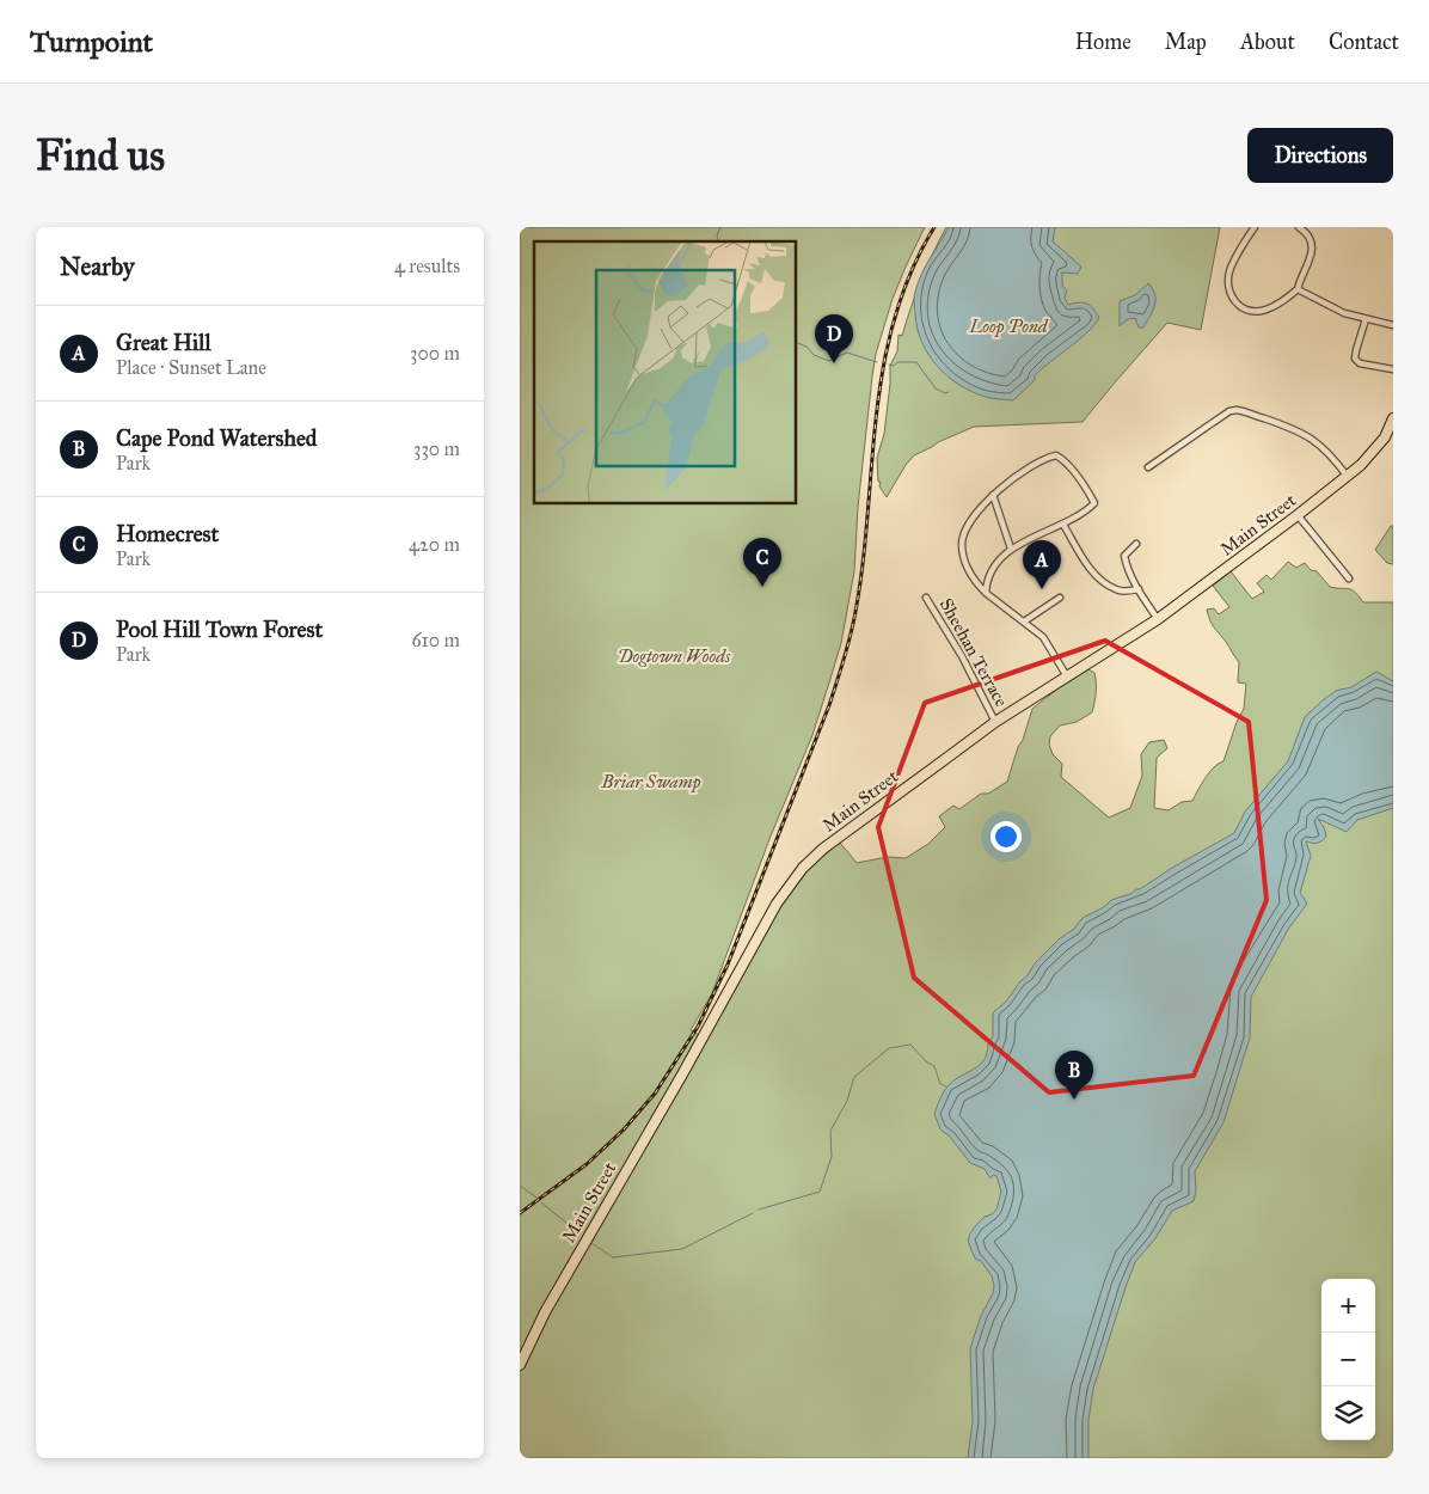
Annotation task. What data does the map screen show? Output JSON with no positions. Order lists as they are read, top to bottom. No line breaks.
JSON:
{"streets":{"main road":["Main Street"],"street":["Sheehan Terrace"]},"crossings":[["Main Street","Sheehan Terrace"]],"parks":["Loop Pond","Dogtown Woods","Briar Swamp"],"page":{"header":"Turnpoint","nav":["Home","Map","About","Contact"],"buttons":"Directions","title":"Find us","heading":["Nearby","4 results"],"list":[{"mark":"A","name":"Great Hill","note":"Place · Sunset Lane","value":"300 m"},{"mark":"B","name":"Cape Pond Watershed","note":"Park","value":"330 m"},{"mark":"C","name":"Homecrest","note":"Park","value":"420 m"},{"mark":"D","name":"Pool Hill Town Forest","note":"Park","value":"610 m"}],"pins":["D","C","A","B"],"map_buttons":["+","−"]}}
